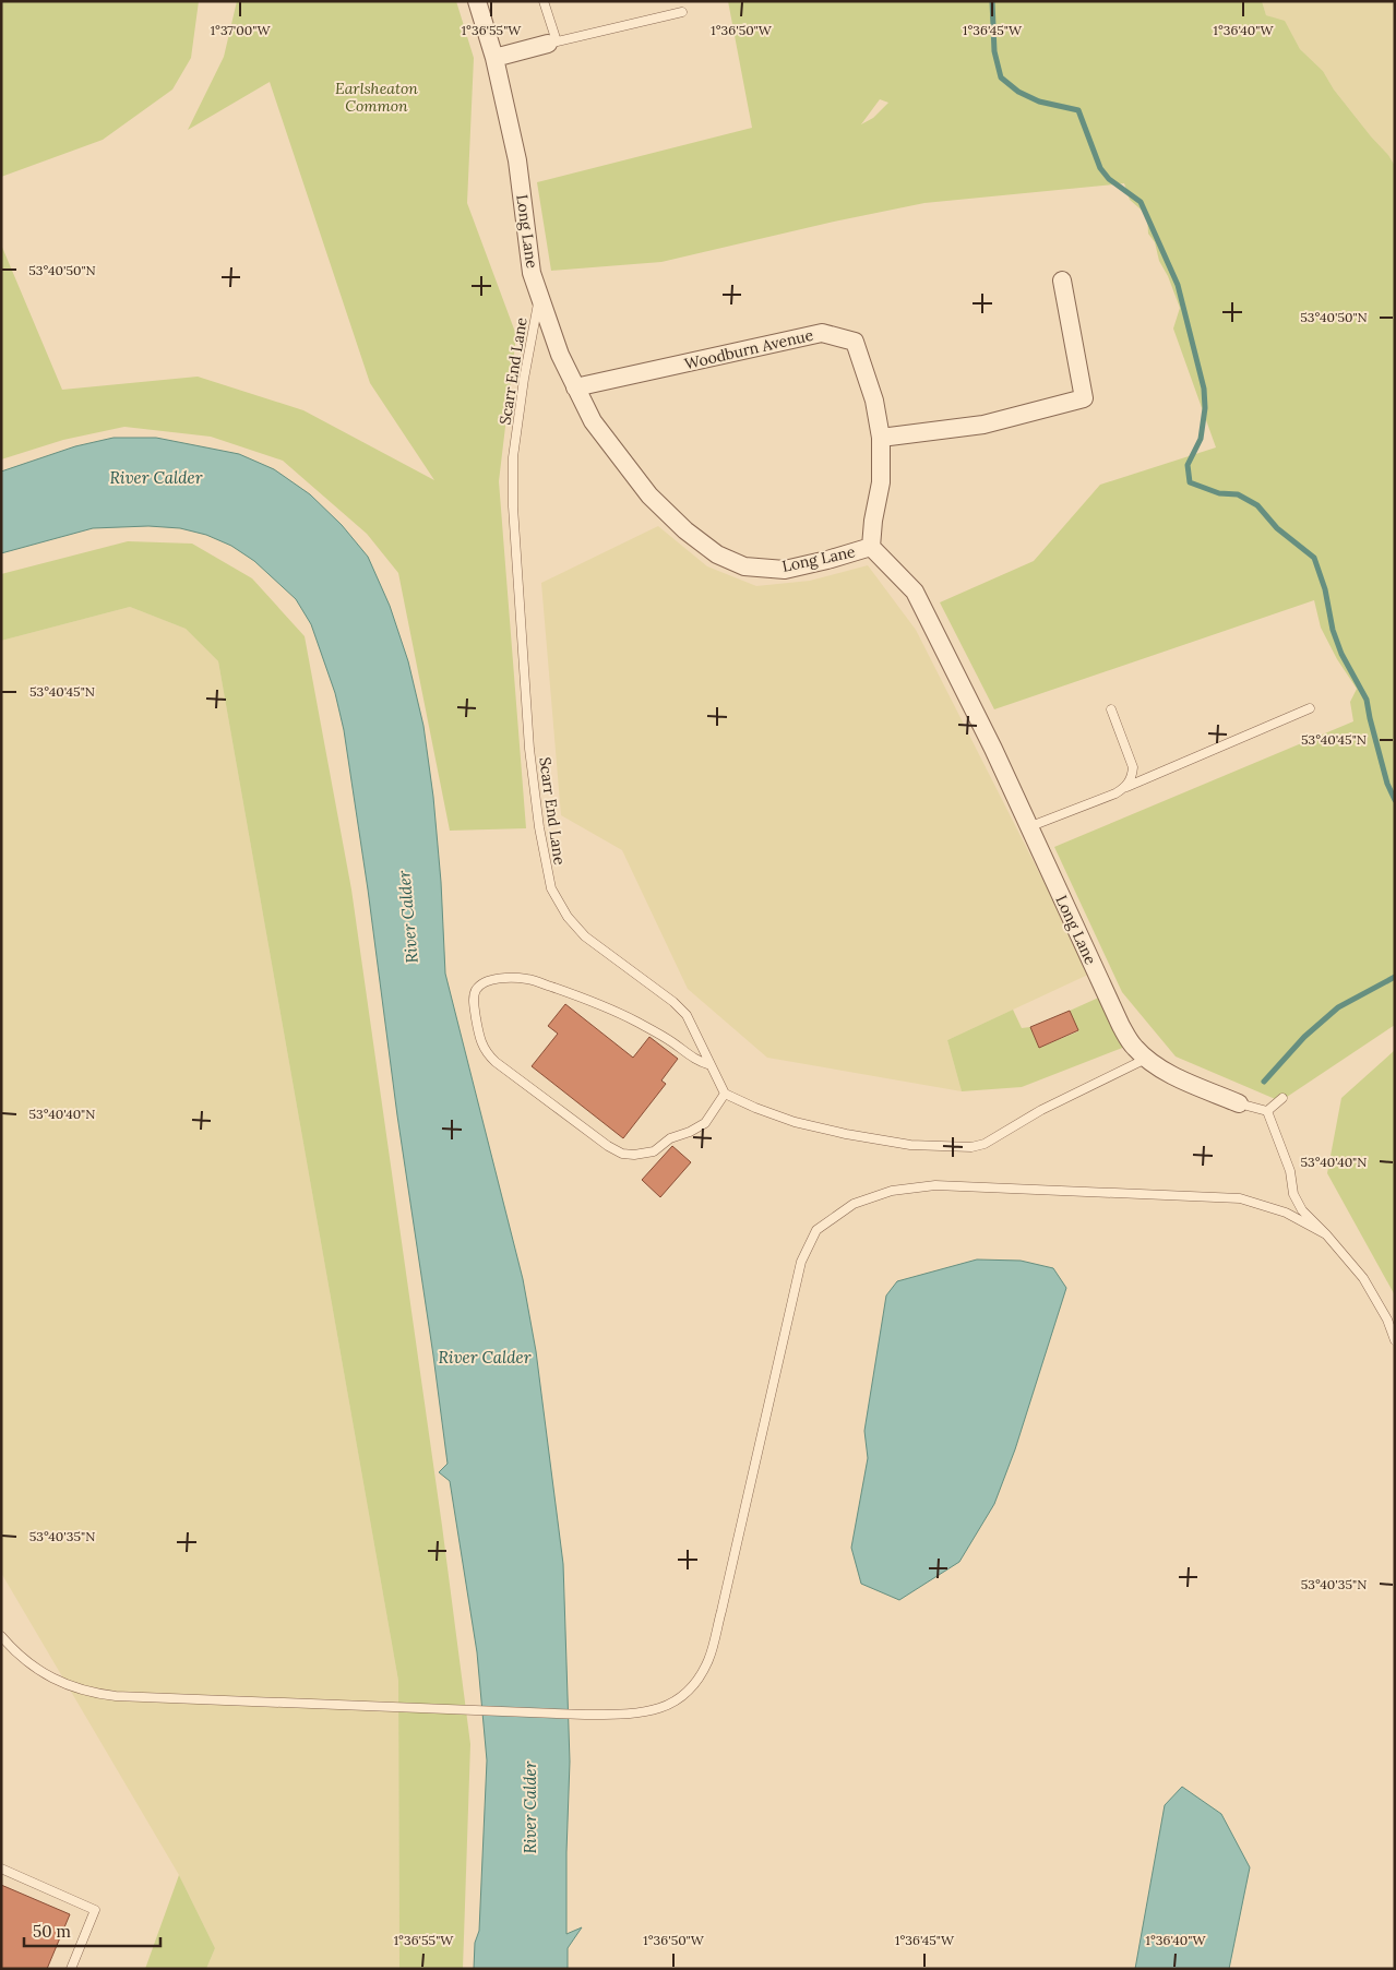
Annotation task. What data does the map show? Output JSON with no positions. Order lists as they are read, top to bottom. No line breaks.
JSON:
{"streets":{"street":["Long Lane","Woodburn Avenue"],"lane":["Scarr End Lane"]},"crossings":[["Long Lane","Woodburn Avenue"],["Long Lane","Scarr End Lane"]],"water":["River Calder"],"parks":["Earlsheaton Common"],"scale_bar":"50 m","coordinates":["1°37'00\"W","1°36'55\"W","1°36'50\"W","1°36'45\"W","1°36'40\"W","53°40'50\"N","53°40'45\"N","53°40'40\"N","53°40'35\"N"]}
